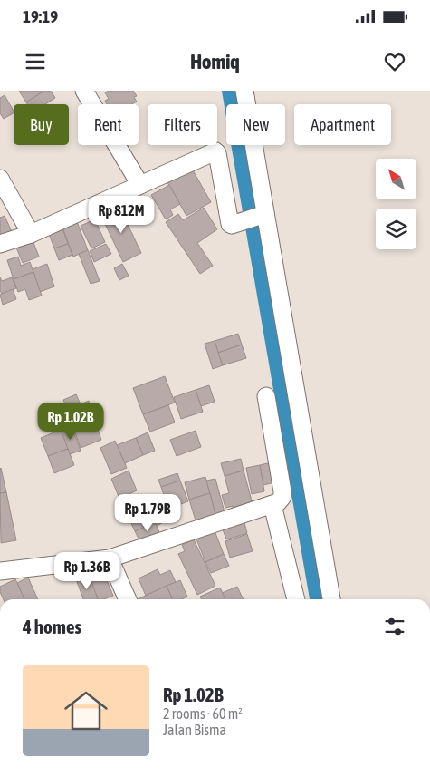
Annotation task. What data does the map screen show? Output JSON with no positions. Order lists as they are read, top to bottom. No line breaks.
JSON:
{"north":"top left","page":{"status":"19:19","header":"Homiq","chip":["Buy","Rent","Filters","New","Apartment"],"price":["Rp 812M","Rp 1.02B","Rp 1.79B","Rp 1.36B"],"heading":"4 homes","list":[{"name":"Rp 1.02B","note":"2 rooms · 60 m² · Jalan Bisma"}]}}
